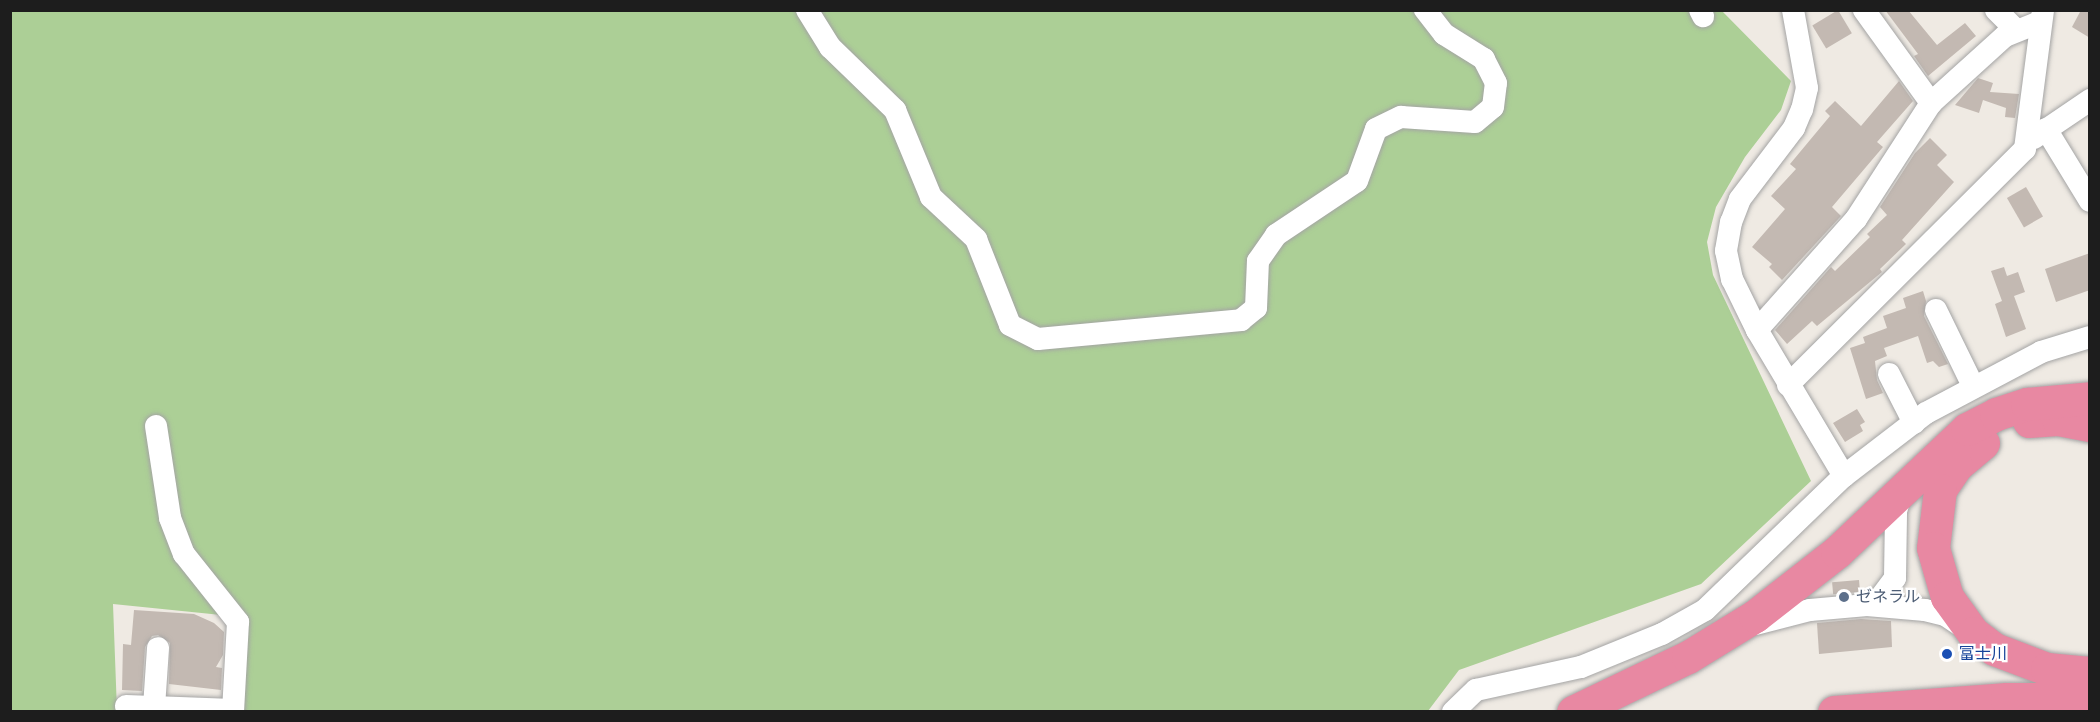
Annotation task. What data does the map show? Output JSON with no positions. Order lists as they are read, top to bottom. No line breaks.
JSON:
{"places":["ゼネラル","富士川"]}
